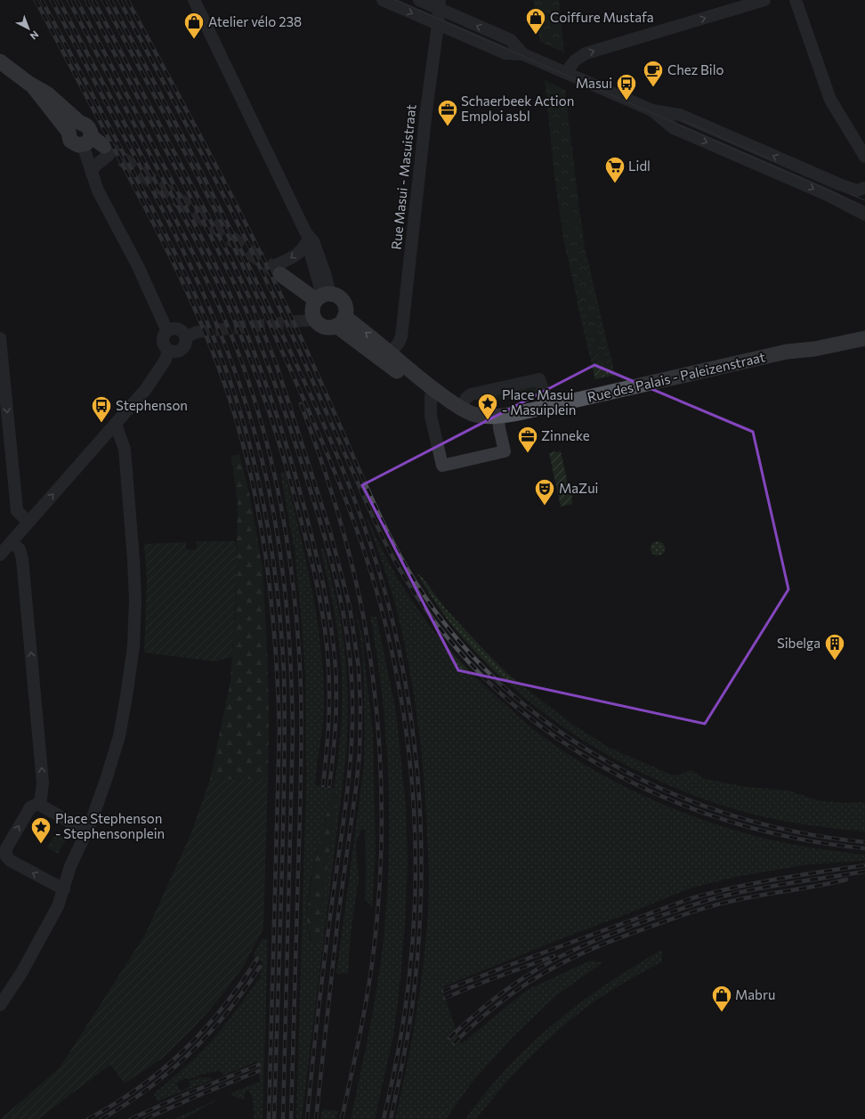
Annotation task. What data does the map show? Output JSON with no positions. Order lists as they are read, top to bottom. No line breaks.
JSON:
{"streets":{"main road":["Rue des Palais - Paleizenstraat"],"street":["Rue Masui - Masuistraat"]},"crossings":[["Rue Masui - Masuistraat","Rue des Palais - Paleizenstraat"]],"places":{"shop":["Coiffure Mustafa","Atelier vélo 238","Mabru"],"cafe":["Chez Bilo"],"bus stop":["Masui","Stephenson"],"office":["Schaerbeek Action Emploi asbl","Zinneke"],"supermarket":["Lidl"],"place":["Place Masui - Masuiplein","Place Stephenson - Stephensonplein"],"theatre":["MaZui"],"building":["Sibelga"]},"north":"bottom right"}
